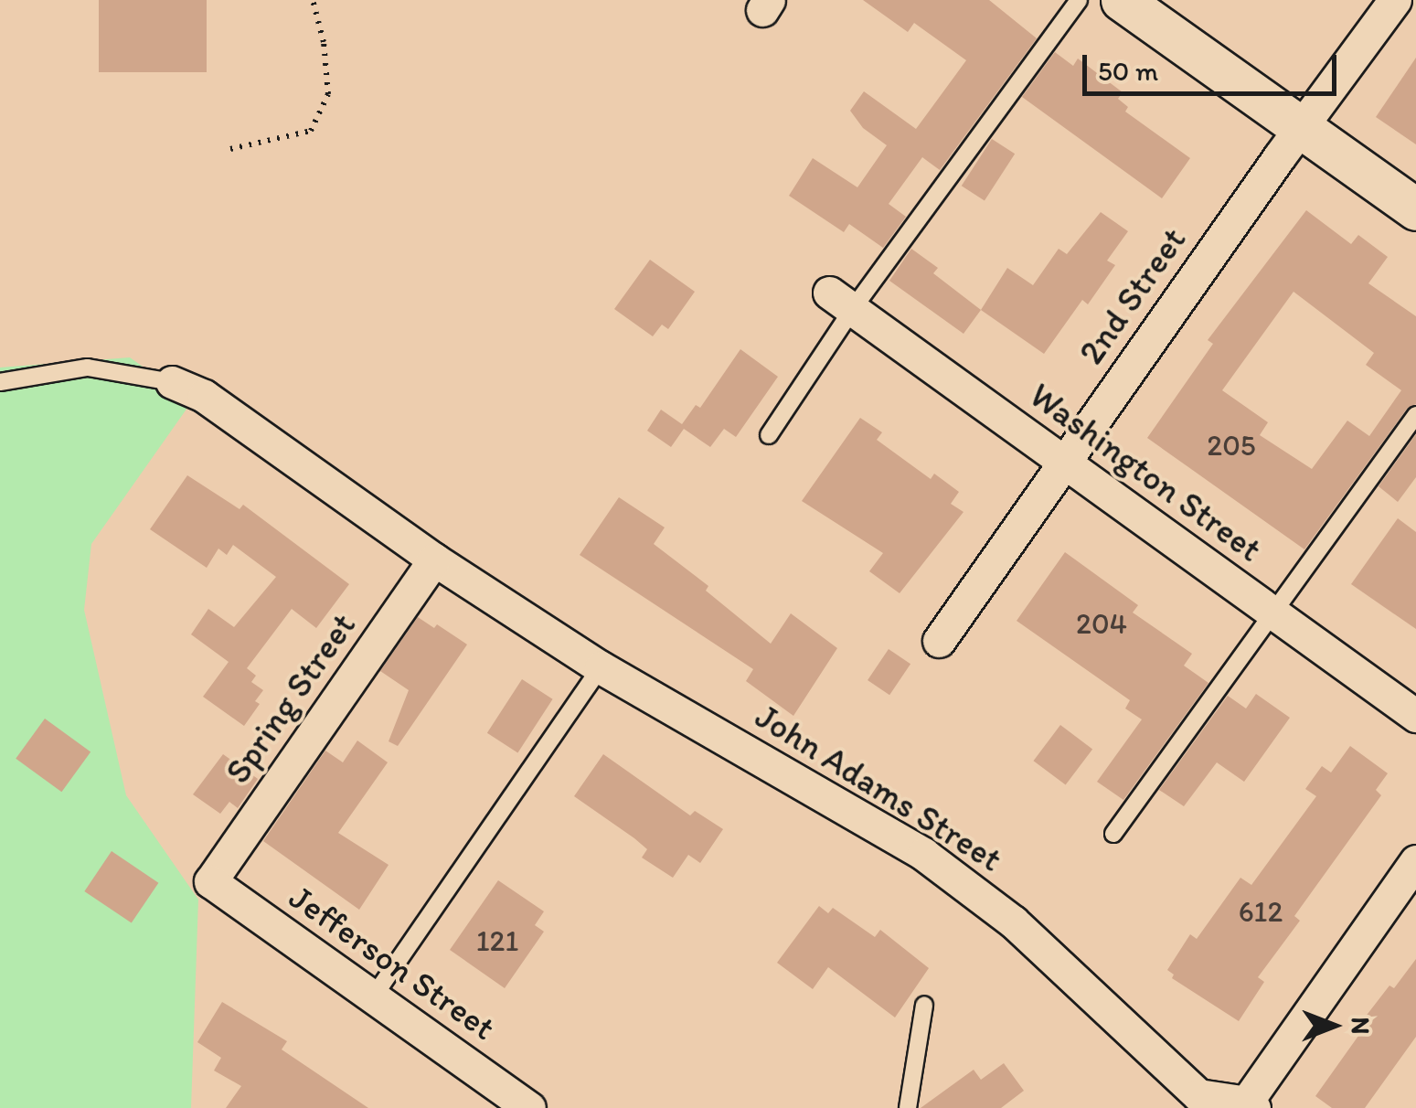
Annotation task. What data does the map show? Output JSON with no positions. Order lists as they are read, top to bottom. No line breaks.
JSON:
{"streets":{"street":["2nd Street","Washington Street","Spring Street","John Adams Street","Jefferson Street"]},"crossings":[["2nd Street","Washington Street"],["Spring Street","John Adams Street"],["Spring Street","Jefferson Street"]],"house_numbers":["205","204","612","121"],"scale_bar":"50 m","north":"right"}
